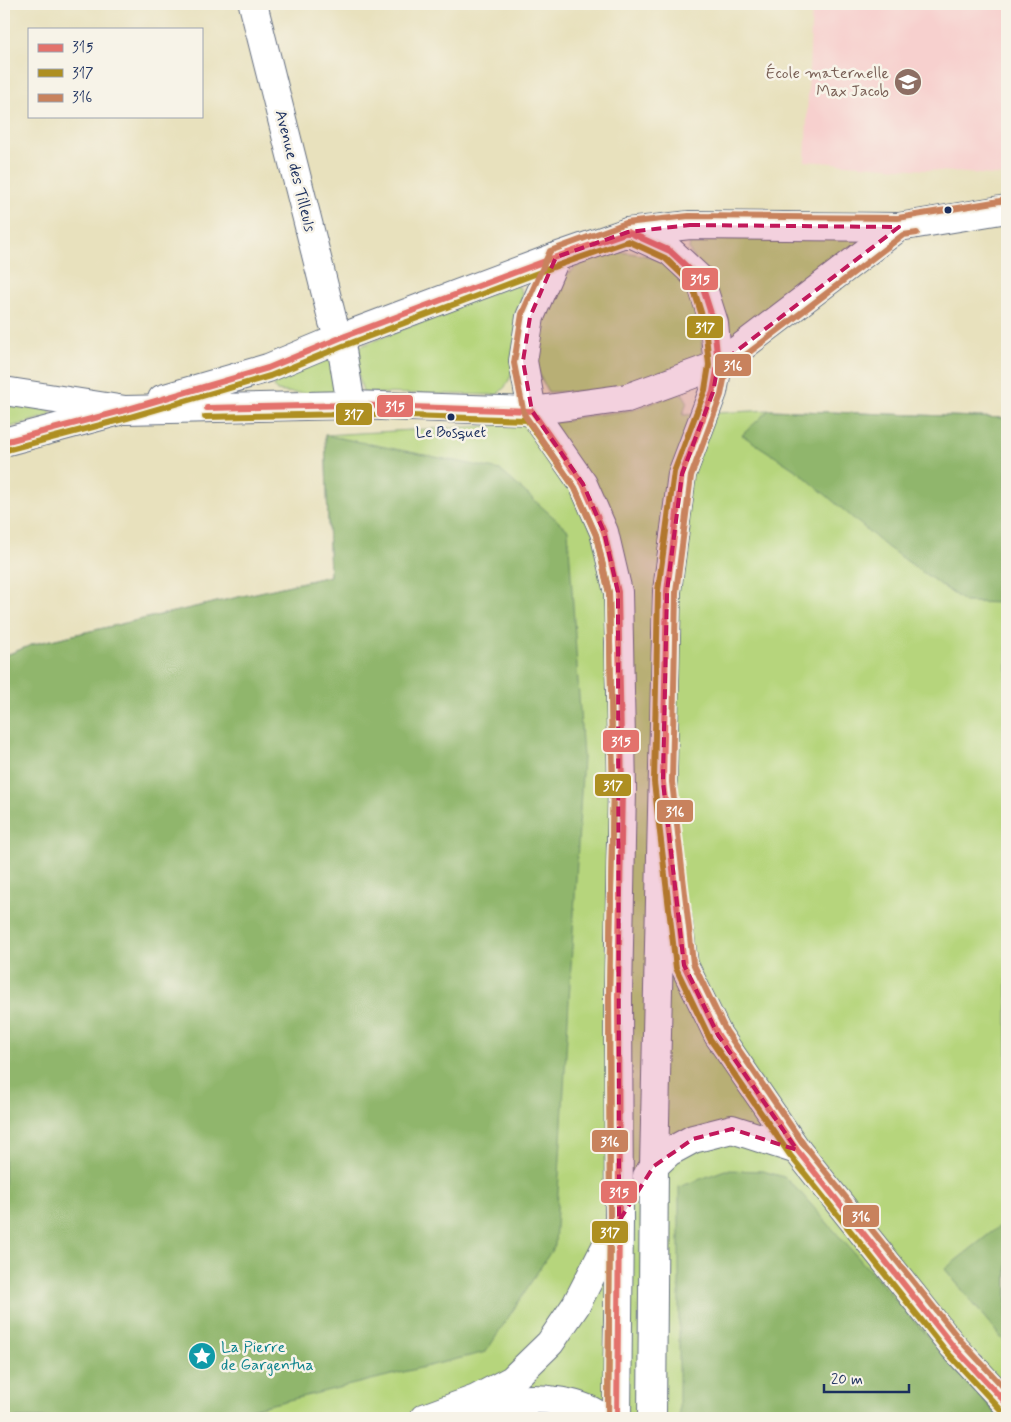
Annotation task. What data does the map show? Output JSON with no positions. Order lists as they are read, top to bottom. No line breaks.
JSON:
{"streets":{"main road":["Avenue des Tilleuls"]},"places":{"school or university":["École maternelle Max Jacob"],"other":["Le Bosquet"],"place":["La Pierre de Gargentua"]},"lines":["transit line 316","transit line 315","transit line 317"],"legend":["315","317","316"],"scale_bar":"20 m"}
